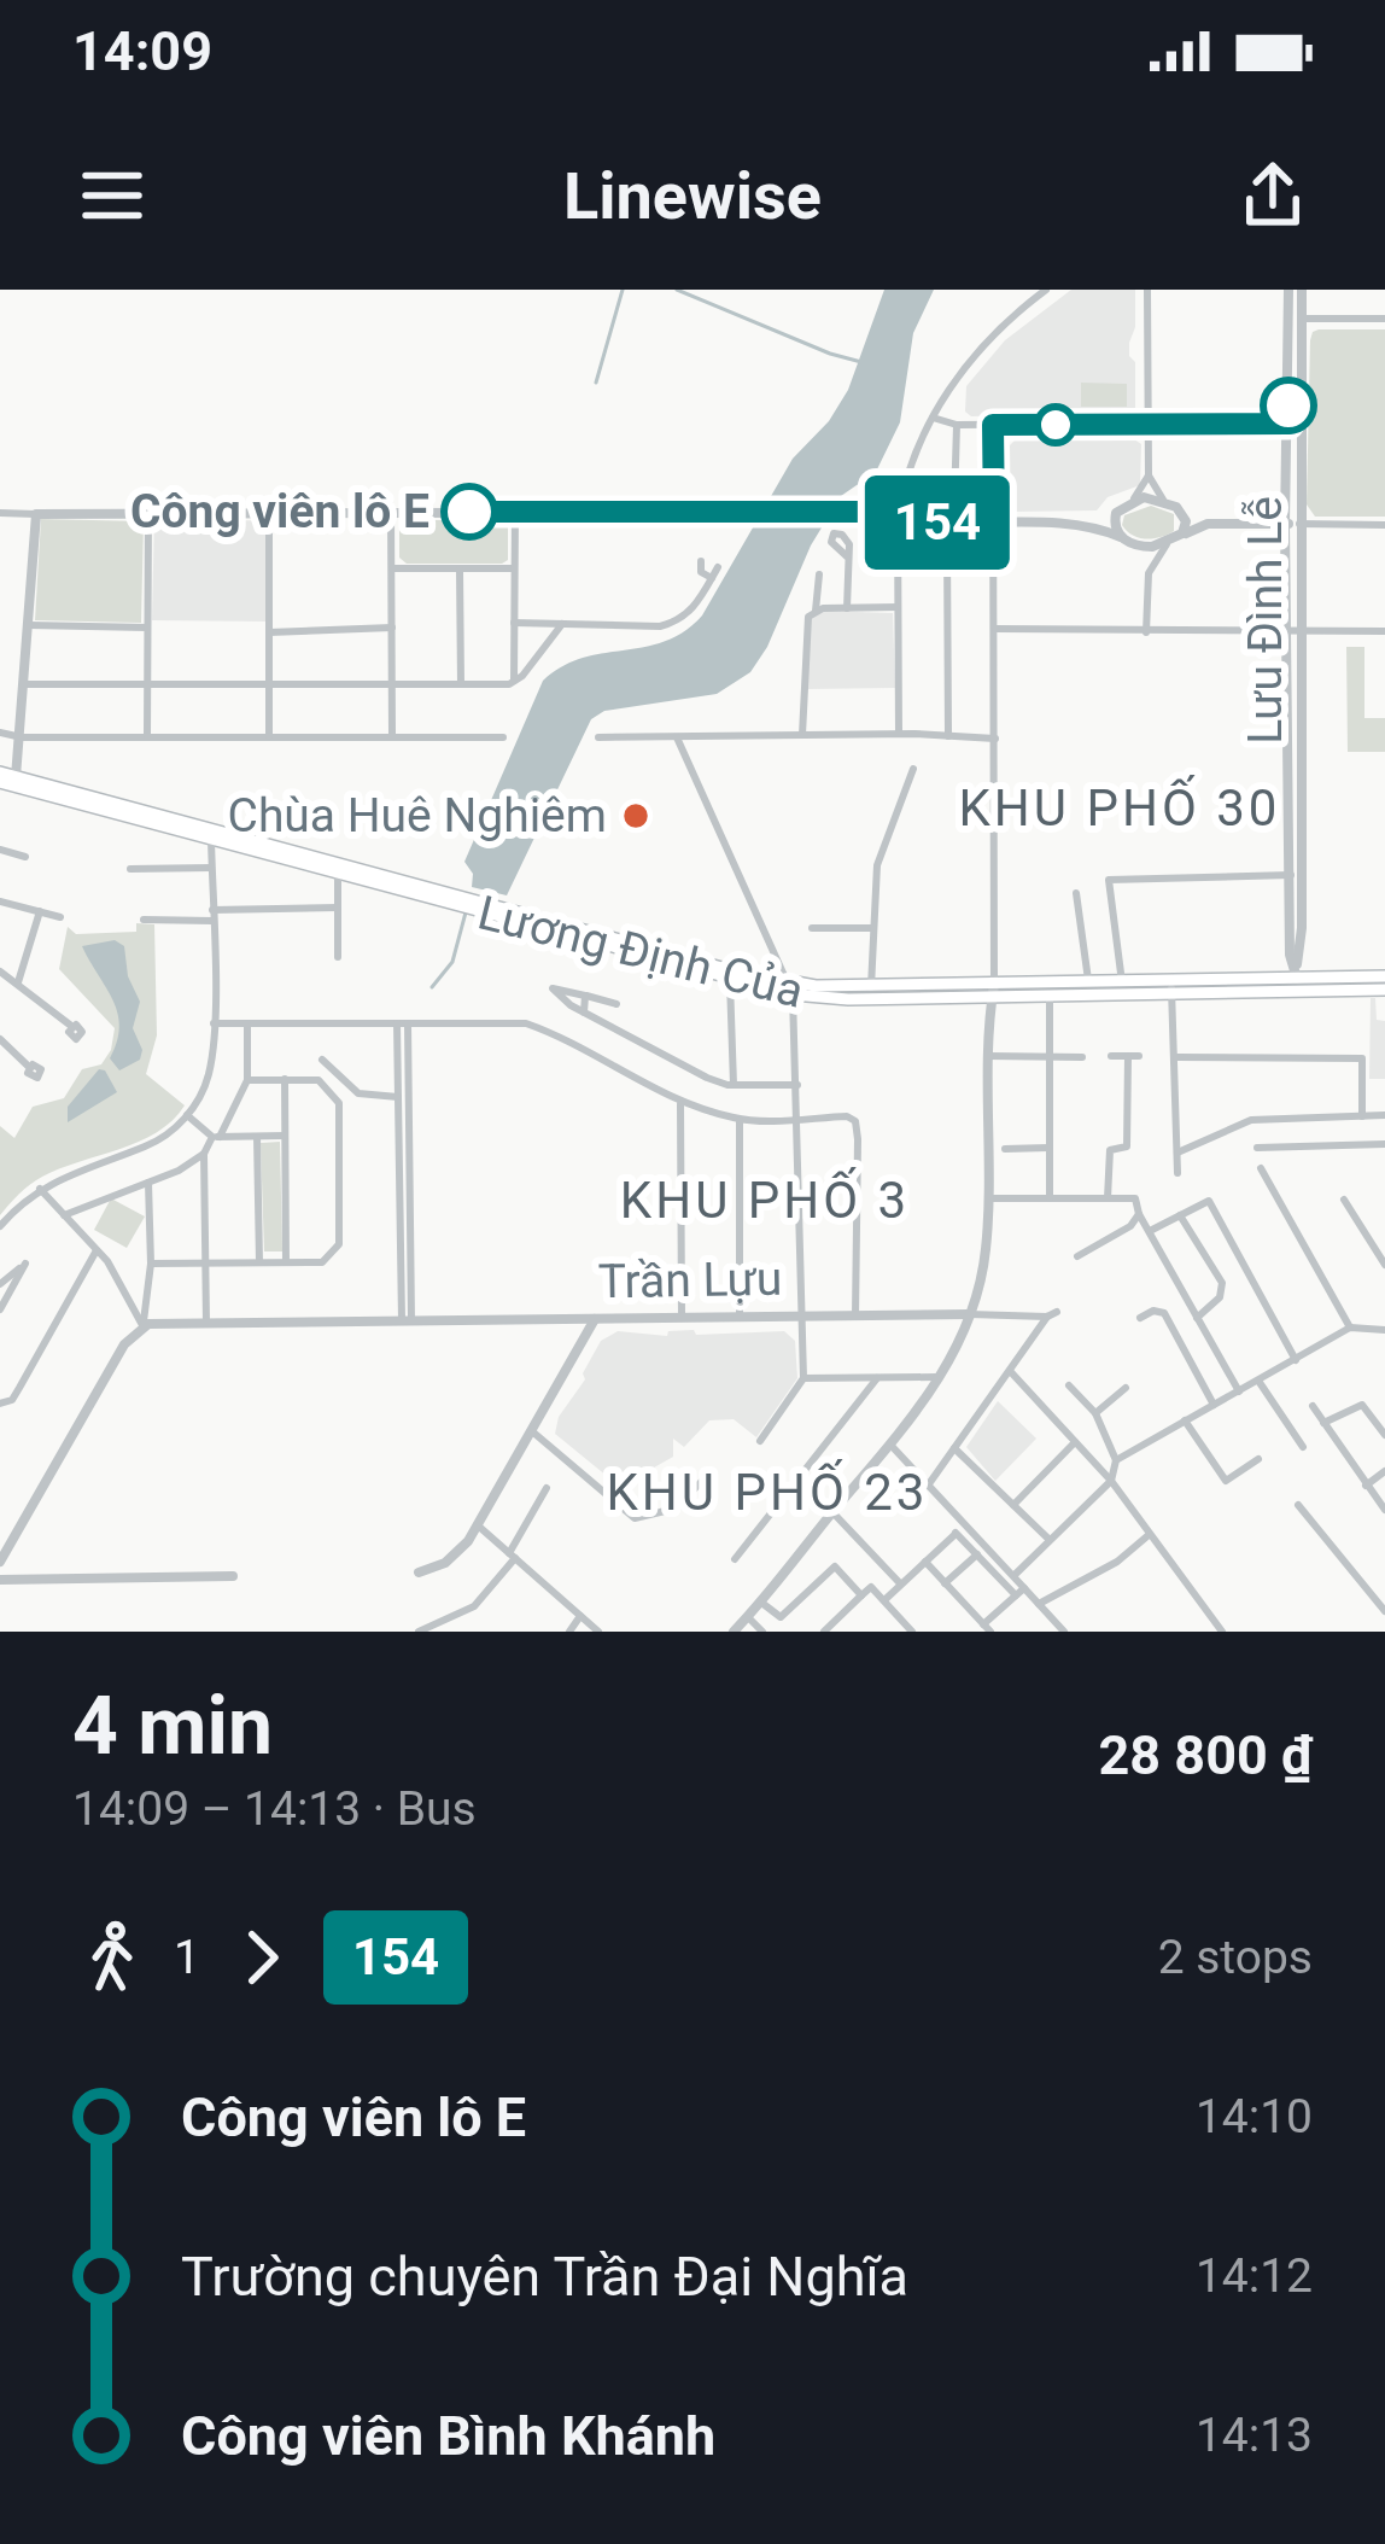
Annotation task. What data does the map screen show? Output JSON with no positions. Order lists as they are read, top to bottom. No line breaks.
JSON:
{"streets":{"main road":["Lương Định Của"],"street":["Lưu Đình Lễ","Trần Lựu"]},"crossings":[["Lưu Đình Lễ","Lương Định Của"]],"districts":["KHU PHỐ 30","KHU PHỐ 3","KHU PHỐ 23"],"places":["Công viên lô E","Chùa Huê Nghiêm"],"lines":["bus line 154"],"page":{"status":"14:09","header":"Linewise","on_map":"154","heading":["4 min","14:09 – 14:13 · Bus","28 800 ₫"],"legs":["1","154","2 stops"],"list":[{"name":"Công viên lô E","value":"14:10"},{"name":"Trường chuyên Trần Đại Nghĩa","value":"14:12"},{"name":"Công viên Bình Khánh","value":"14:13"}]}}
